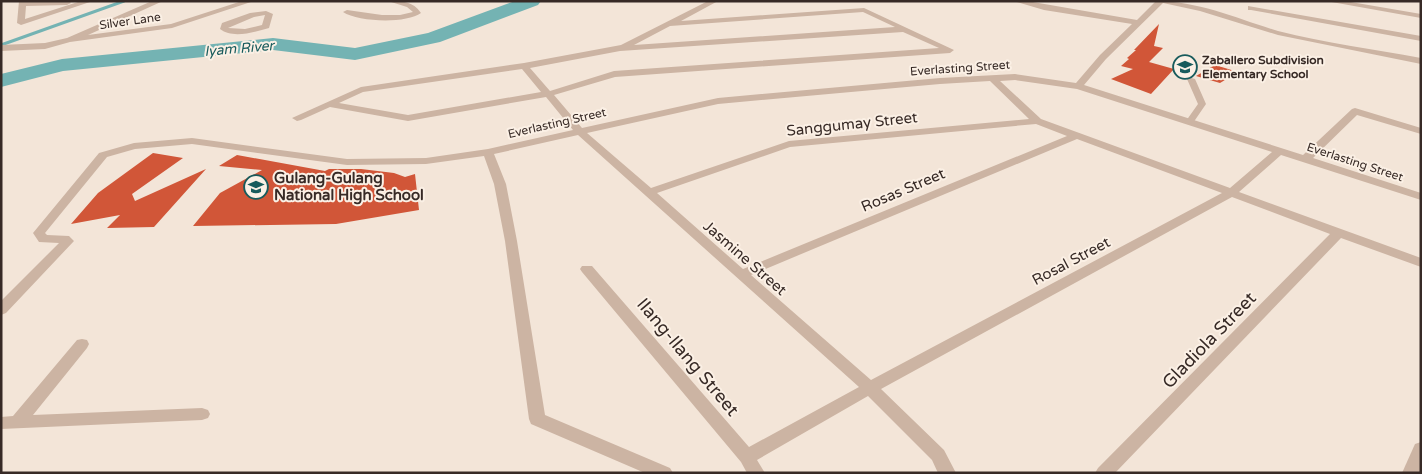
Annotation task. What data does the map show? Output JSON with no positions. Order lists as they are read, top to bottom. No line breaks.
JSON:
{"streets":{"street":["Silver Lane","Everlasting Street","Sanggumay Street","Rosas Street","Jasmine Street","Rosal Street","Gladiola Street","Ilang-Ilang Street"]},"crossings":[["Everlasting Street","Jasmine Street"],["Everlasting Street","Rosal Street"],["Sanggumay Street","Jasmine Street"],["Rosas Street","Jasmine Street"],["Jasmine Street","Rosal Street"],["Rosal Street","Ilang-Ilang Street"]],"water":["Iyam River"],"places":{"school or university":["Zaballero Subdivision Elementary School","Gulang-Gulang National High School"]}}
